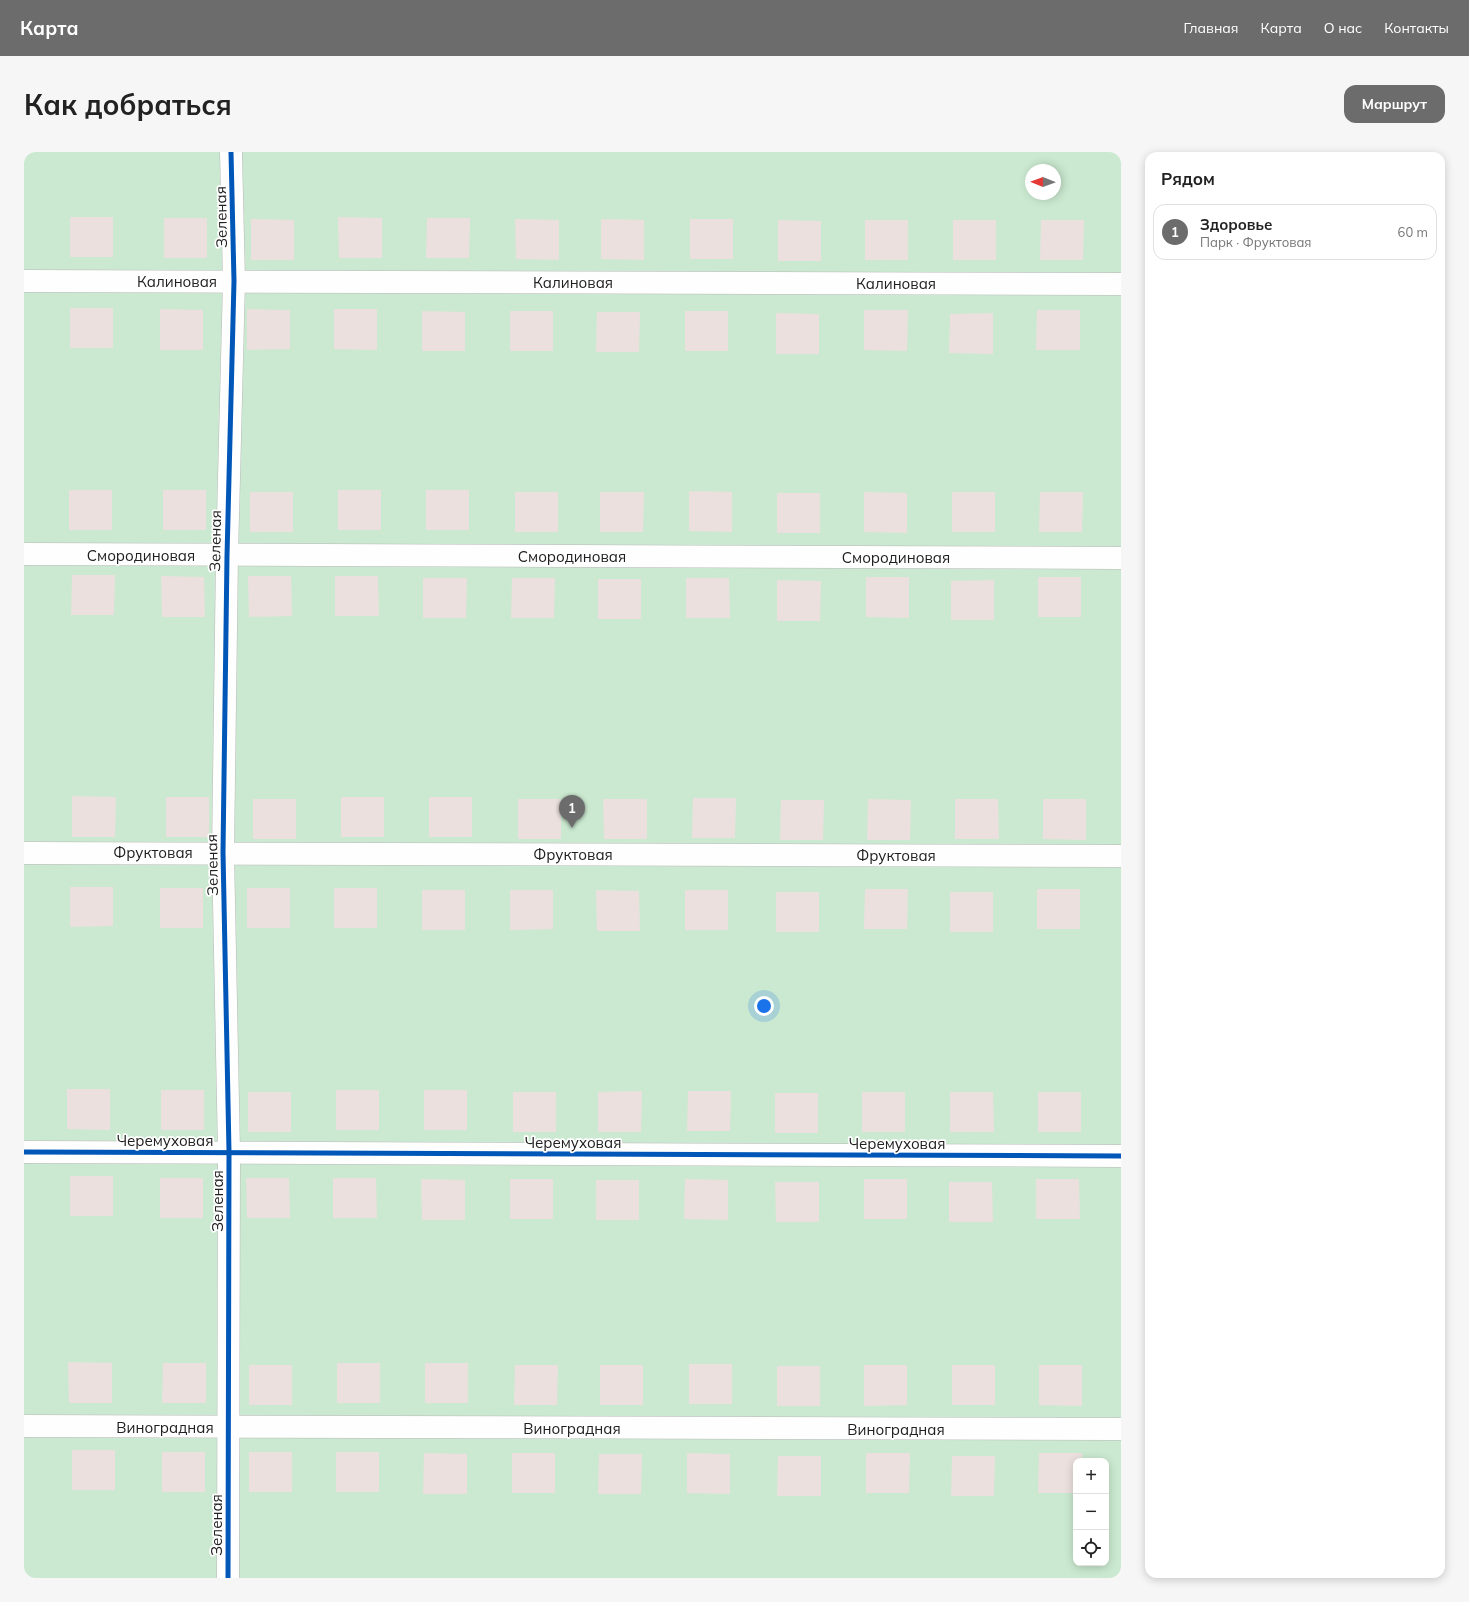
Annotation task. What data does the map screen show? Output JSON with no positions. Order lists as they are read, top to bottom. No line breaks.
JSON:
{"streets":{"street":["Зеленая","Калиновая","Смородиновая","Фруктовая","Черемуховая","Виноградная"]},"crossings":[["Зеленая","Калиновая"],["Зеленая","Смородиновая"],["Зеленая","Фруктовая"],["Зеленая","Черемуховая"],["Зеленая","Виноградная"]],"north":"left","page":{"header":"Карта","nav":["Главная","Карта","О нас","Контакты"],"buttons":"Маршрут","title":"Как добраться","heading":"Рядом","list":[{"mark":"1","name":"Здоровье","note":"Парк · Фруктовая","value":"60 m"}],"pins":"1","map_buttons":["+","−"]}}
